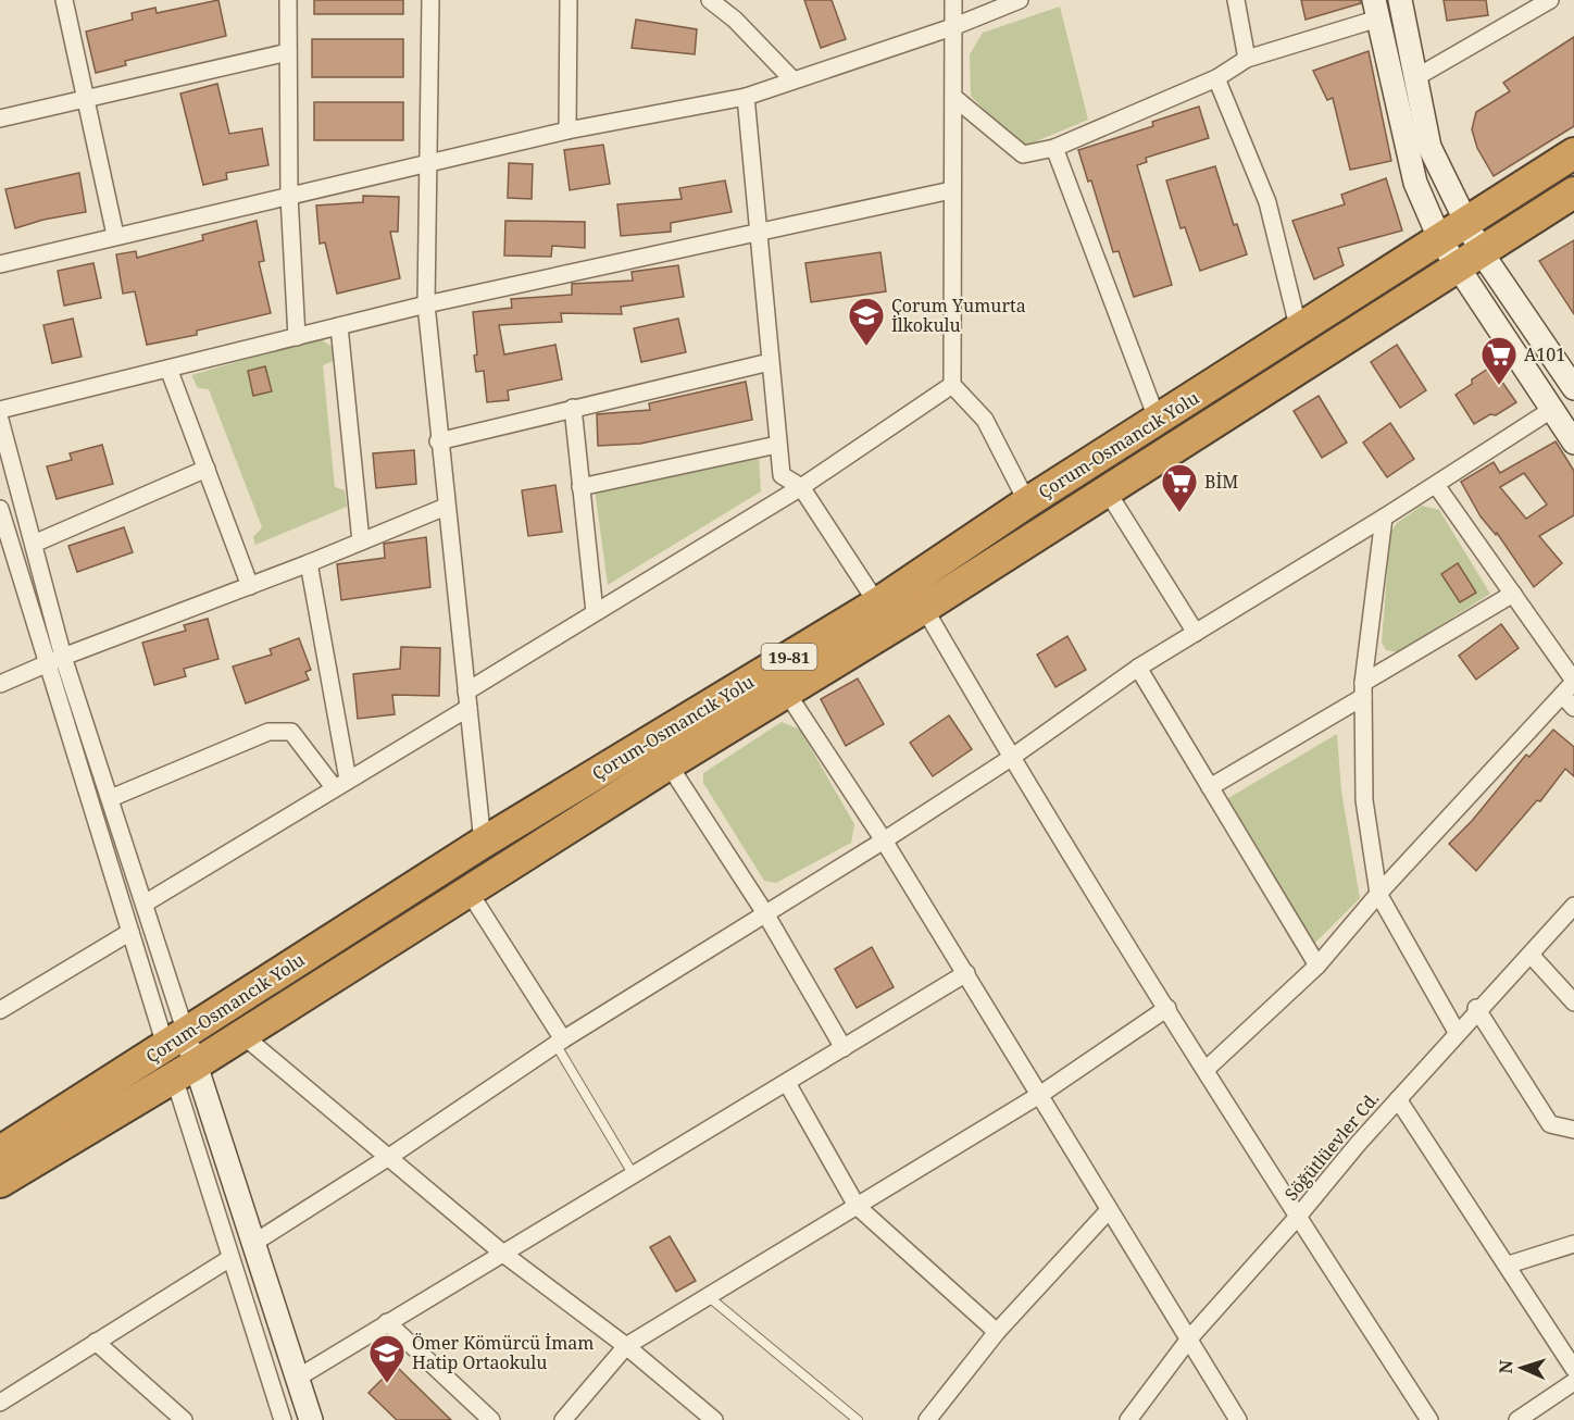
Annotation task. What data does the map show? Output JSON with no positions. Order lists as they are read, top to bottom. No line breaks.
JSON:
{"streets":{"highway":["Çorum-Osmancık Yolu","19-81"],"street":["Söğütlüevler Cd."]},"places":{"school or university":["Çorum Yumurta İlkokulu","Ömer Kömürcü İmam Hatip Ortaokulu"],"supermarket":["A101","BİM"]},"north":"left"}
